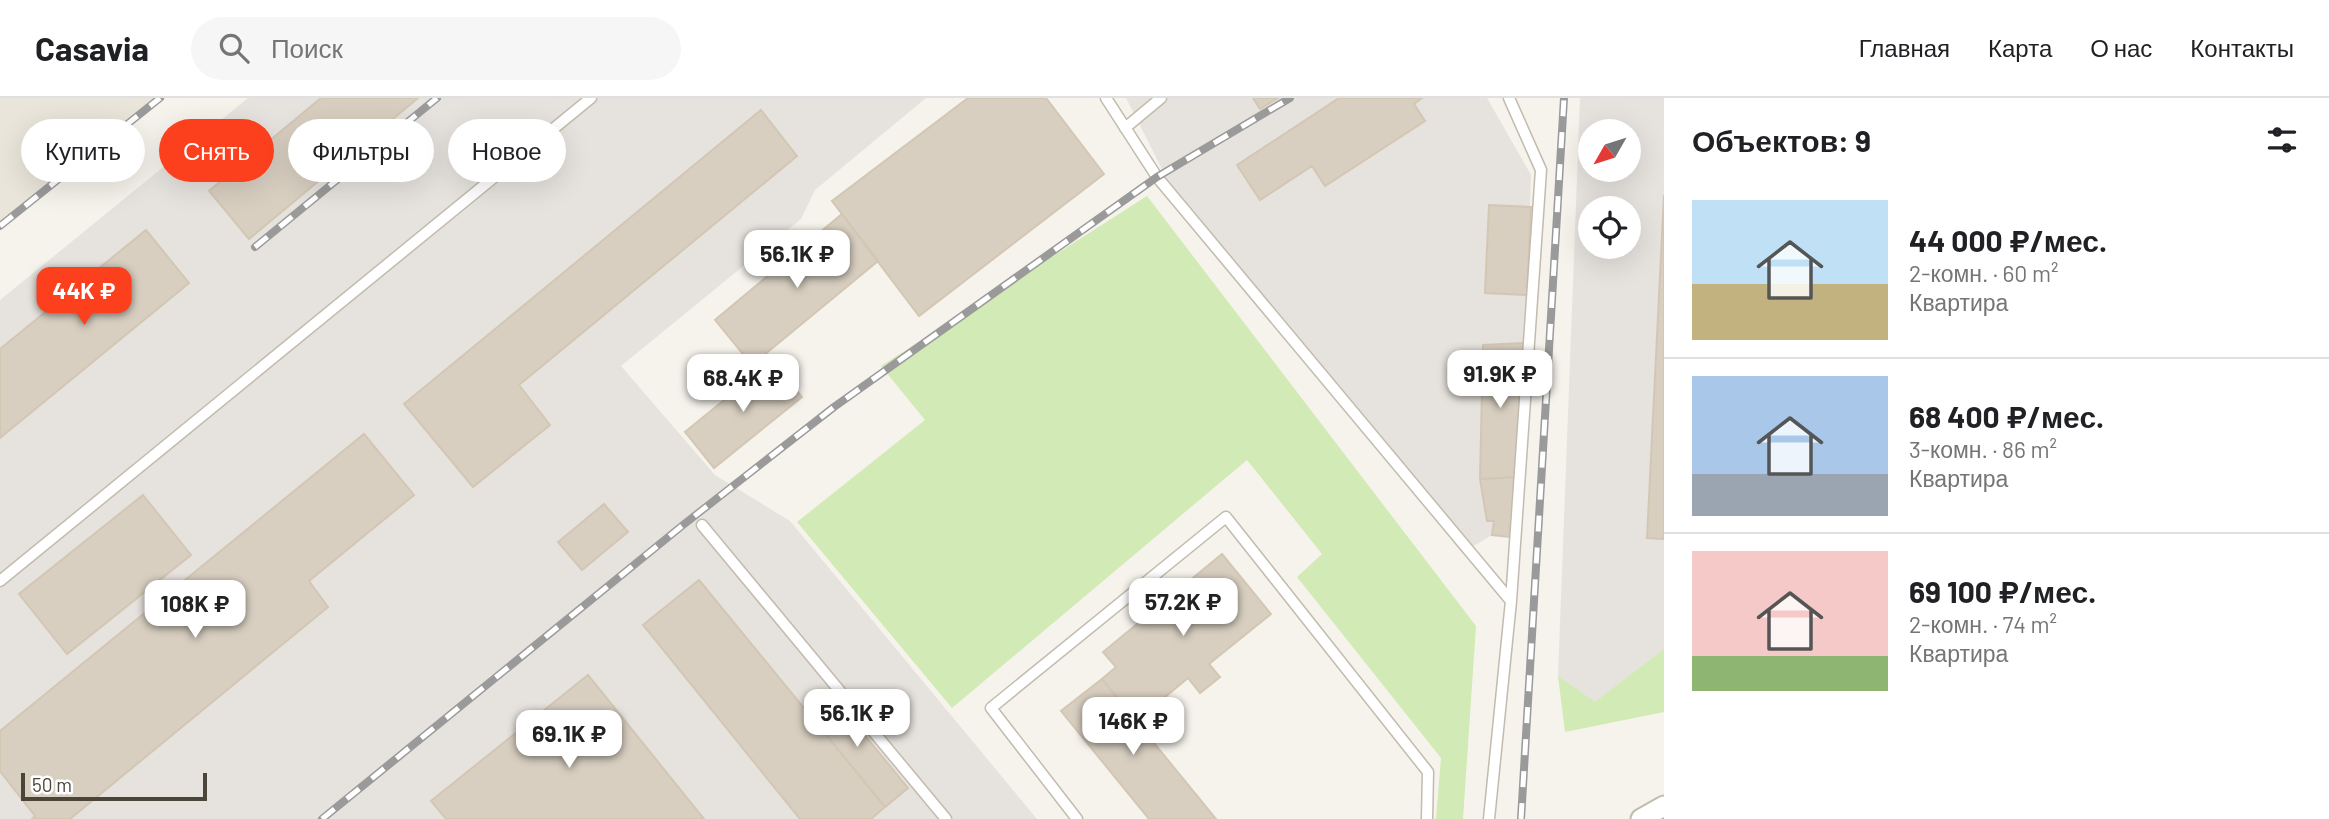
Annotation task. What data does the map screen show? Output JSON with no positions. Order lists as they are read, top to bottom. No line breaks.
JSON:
{"scale_bar":"50 m","north":"bottom left","page":{"header":"Casavia","search":"Поиск","nav":["Главная","Карта","О нас","Контакты"],"heading":"Объектов: 9","chip":["Купить","Снять","Фильтры","Новое"],"list":[{"name":"44 000 ₽/мес.","note":"2-комн. · 60 m² · Квартира"},{"name":"68 400 ₽/мес.","note":"3-комн. · 86 m² · Квартира"},{"name":"69 100 ₽/мес.","note":"2-комн. · 74 m² · Квартира"}],"price":["56.1K ₽","44K ₽","91.9K ₽","68.4K ₽","57.2K ₽","108K ₽","56.1K ₽","146K ₽","69.1K ₽"],"scale":"50 m"}}
